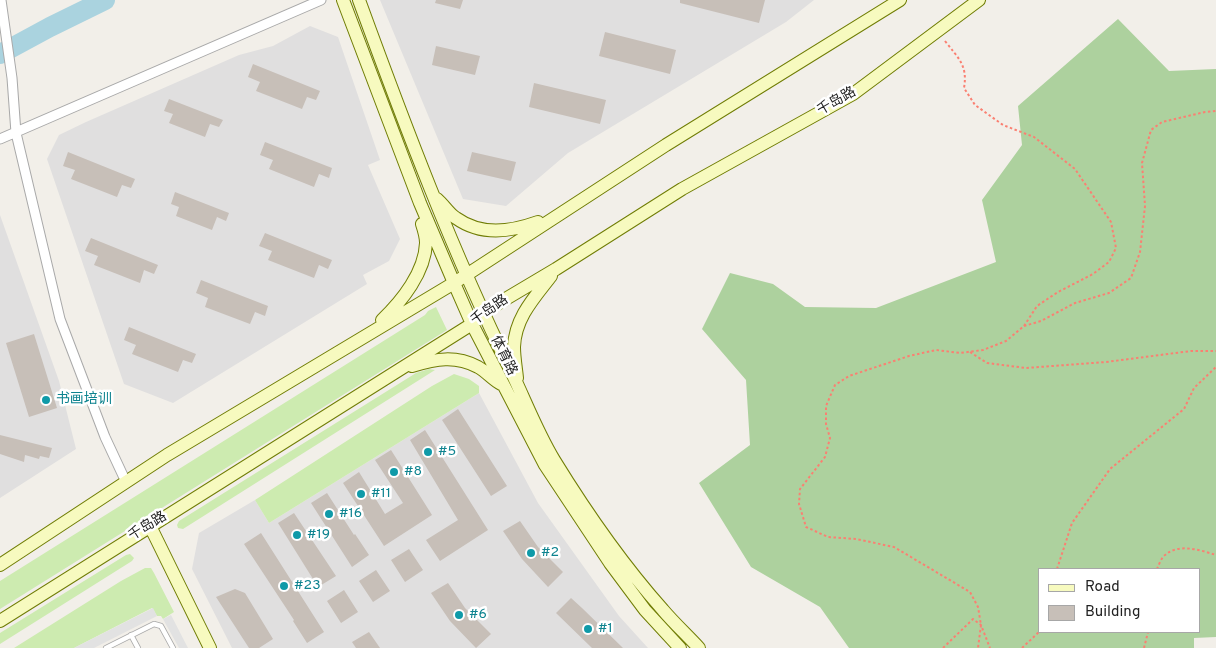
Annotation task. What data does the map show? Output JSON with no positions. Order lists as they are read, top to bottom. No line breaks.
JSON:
{"streets":{"street":["千岛路","体育路"]},"crossings":[["千岛路","体育路"]],"places":["书画培训","#5","#8","#11","#16","#19","#2","#23","#6","#1"],"legend":["Road","Building"]}
